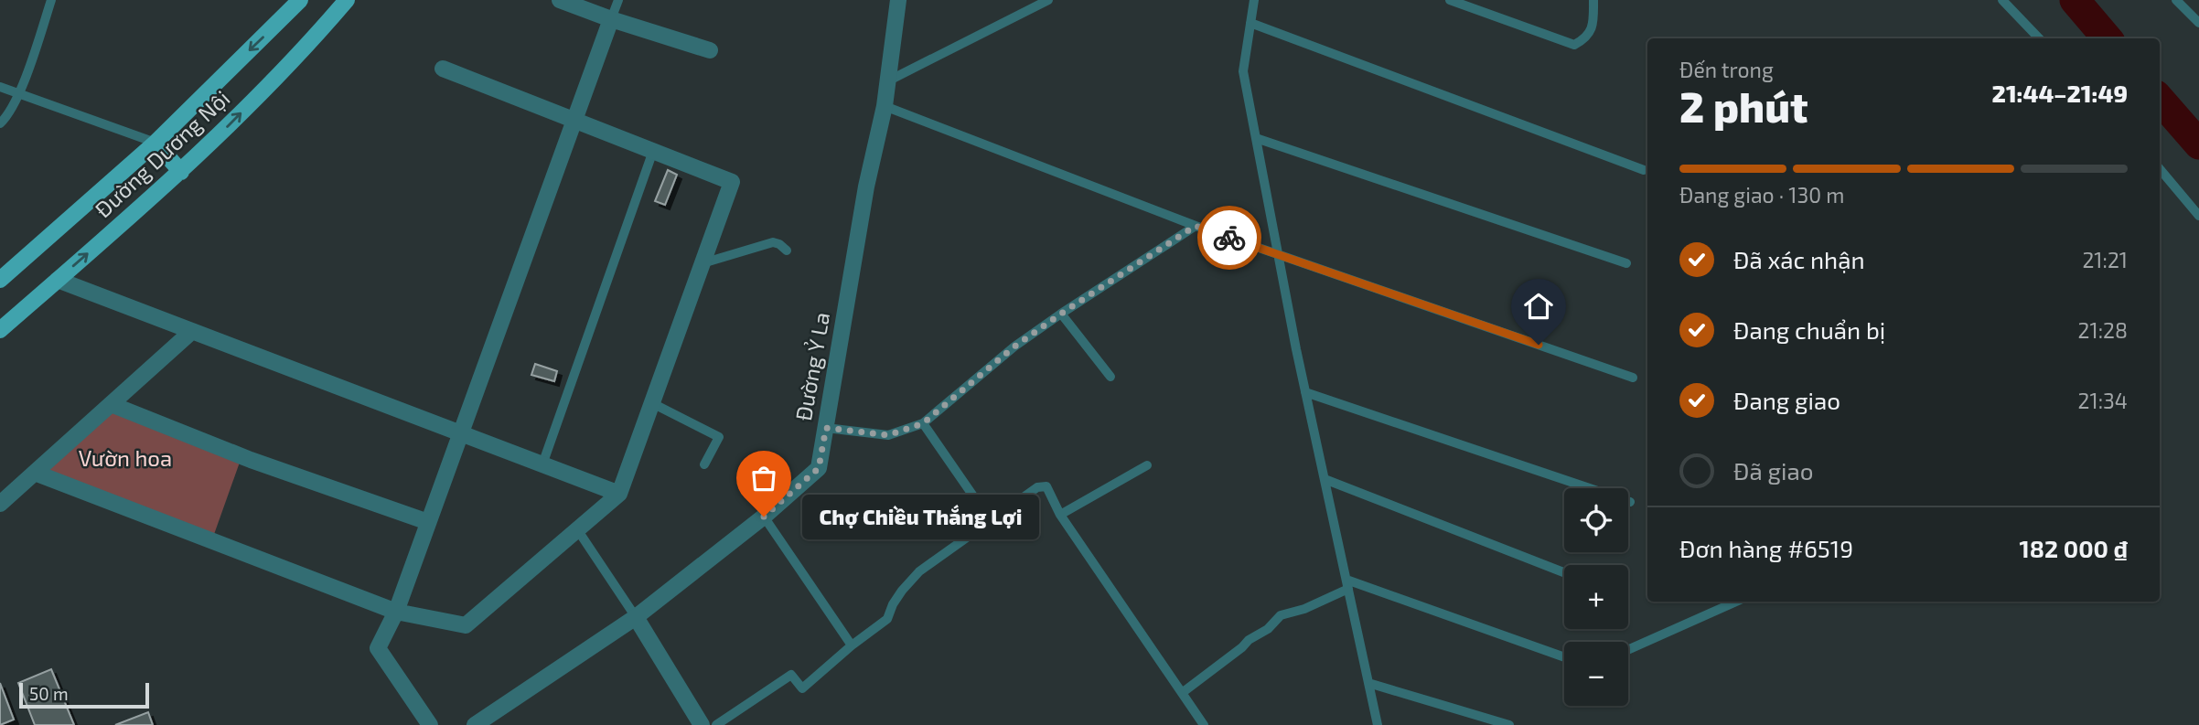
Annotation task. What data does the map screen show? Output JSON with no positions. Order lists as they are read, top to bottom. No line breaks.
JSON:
{"streets":{"main road":["Đường Dương Nội"],"street":["Đường Ỷ La"]},"parks":["Vườn hoa"],"places":["Chợ Chiều Thắng Lợi"],"scale_bar":"50 m","page":{"heading":["2 phút","Đến trong","21:44–21:49"],"panel":["Đơn hàng #6519","182 000 ₫"],"bar":"Đang giao · 130 m","list":[["Đã xác nhận","21:21"],["Đang chuẩn bị","21:28"],["Đang giao","21:34"],"Đã giao"],"map_buttons":["+","−"],"bubble":"Chợ Chiều Thắng Lợi","scale":"50 m"}}
